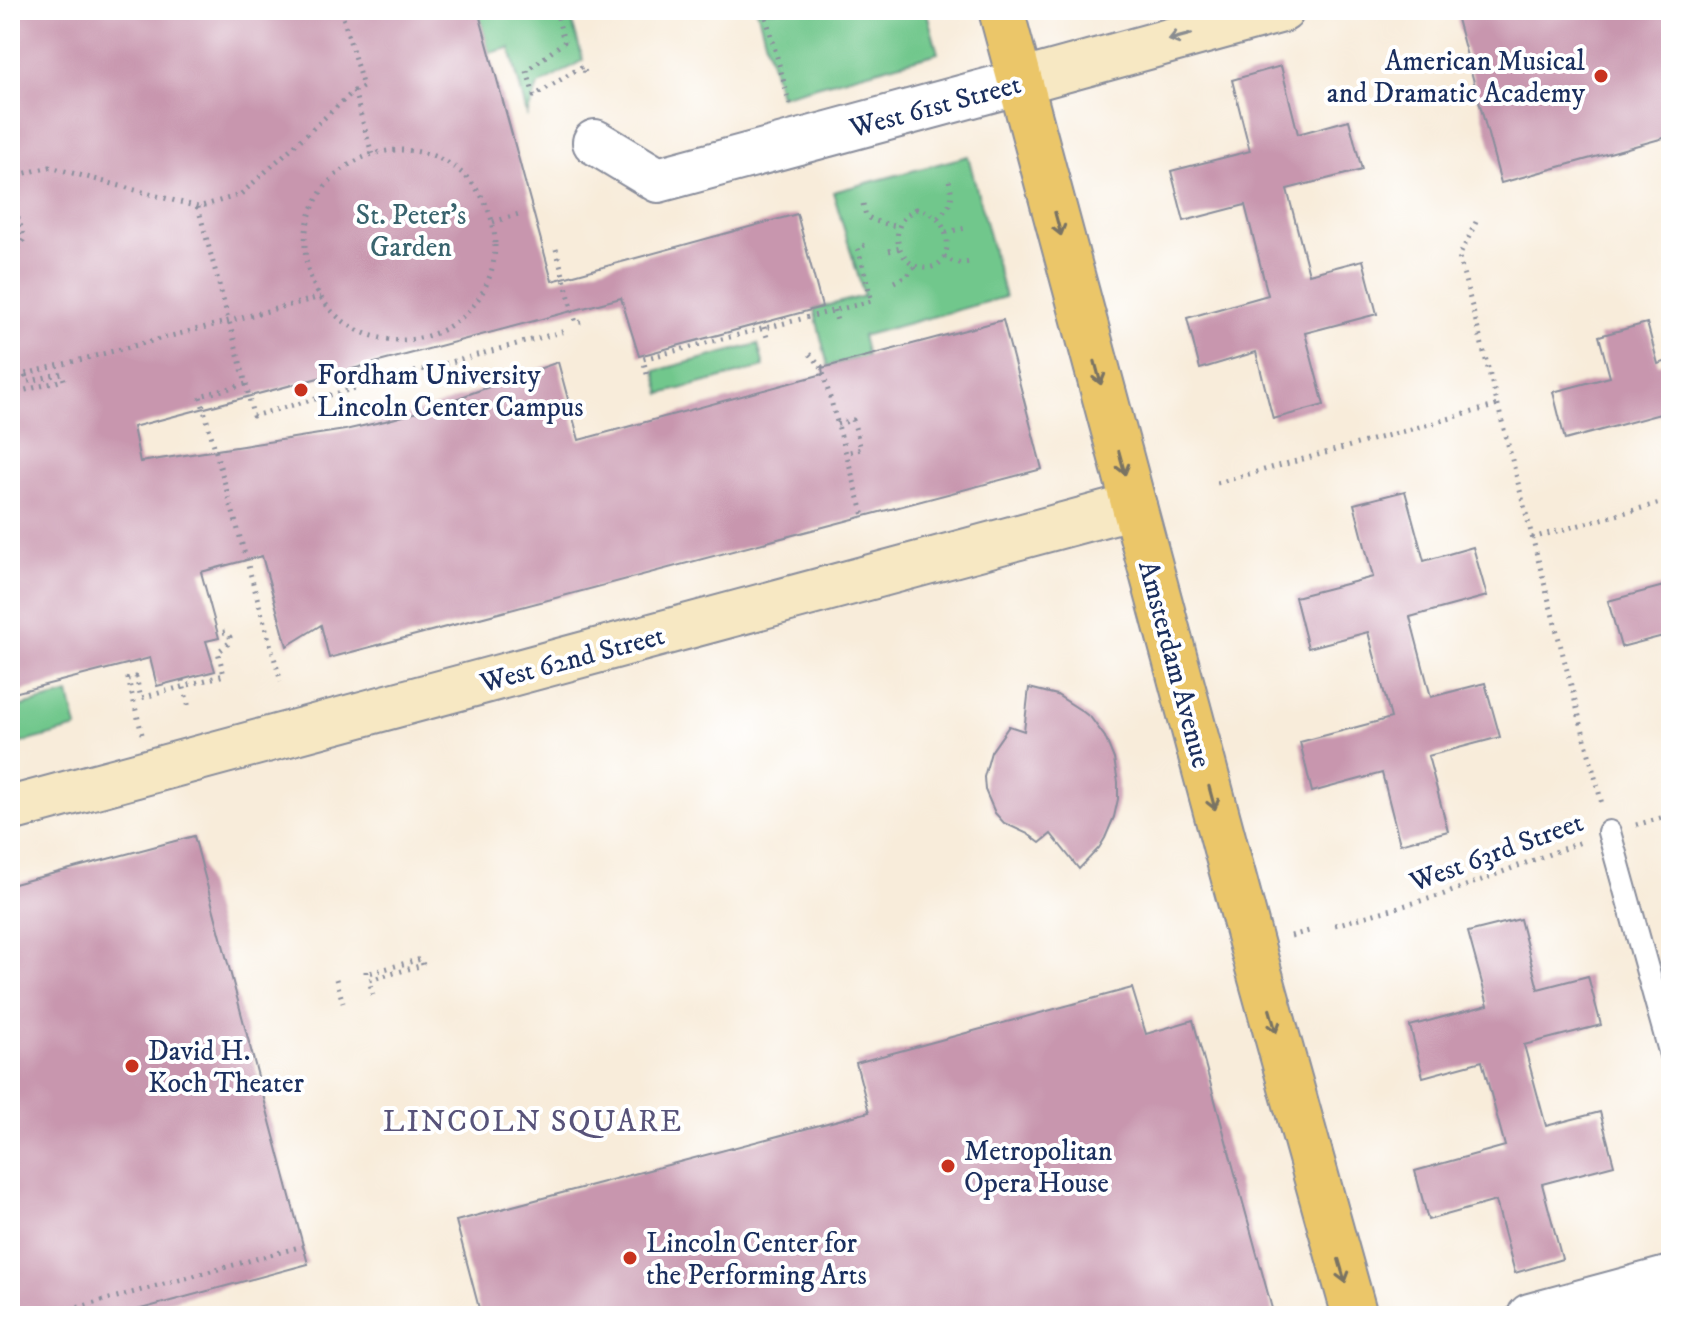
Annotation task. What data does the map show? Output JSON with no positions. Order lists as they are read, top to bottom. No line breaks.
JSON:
{"streets":{"main road":["Amsterdam Avenue"],"street":["West 61st Street","West 62nd Street"],"path":["West 63rd Street"]},"crossings":[["West 61st Street","Amsterdam Avenue"],["West 62nd Street","Amsterdam Avenue"]],"one_way":["West 61st Street","Amsterdam Avenue"],"districts":["LINCOLN SQUARE"],"parks":["St. Peter's Garden"],"places":["American Musical and Dramatic Academy","Fordham University Lincoln Center Campus","David H. Koch Theater","Metropolitan Opera House","Lincoln Center for the Performing Arts"]}
